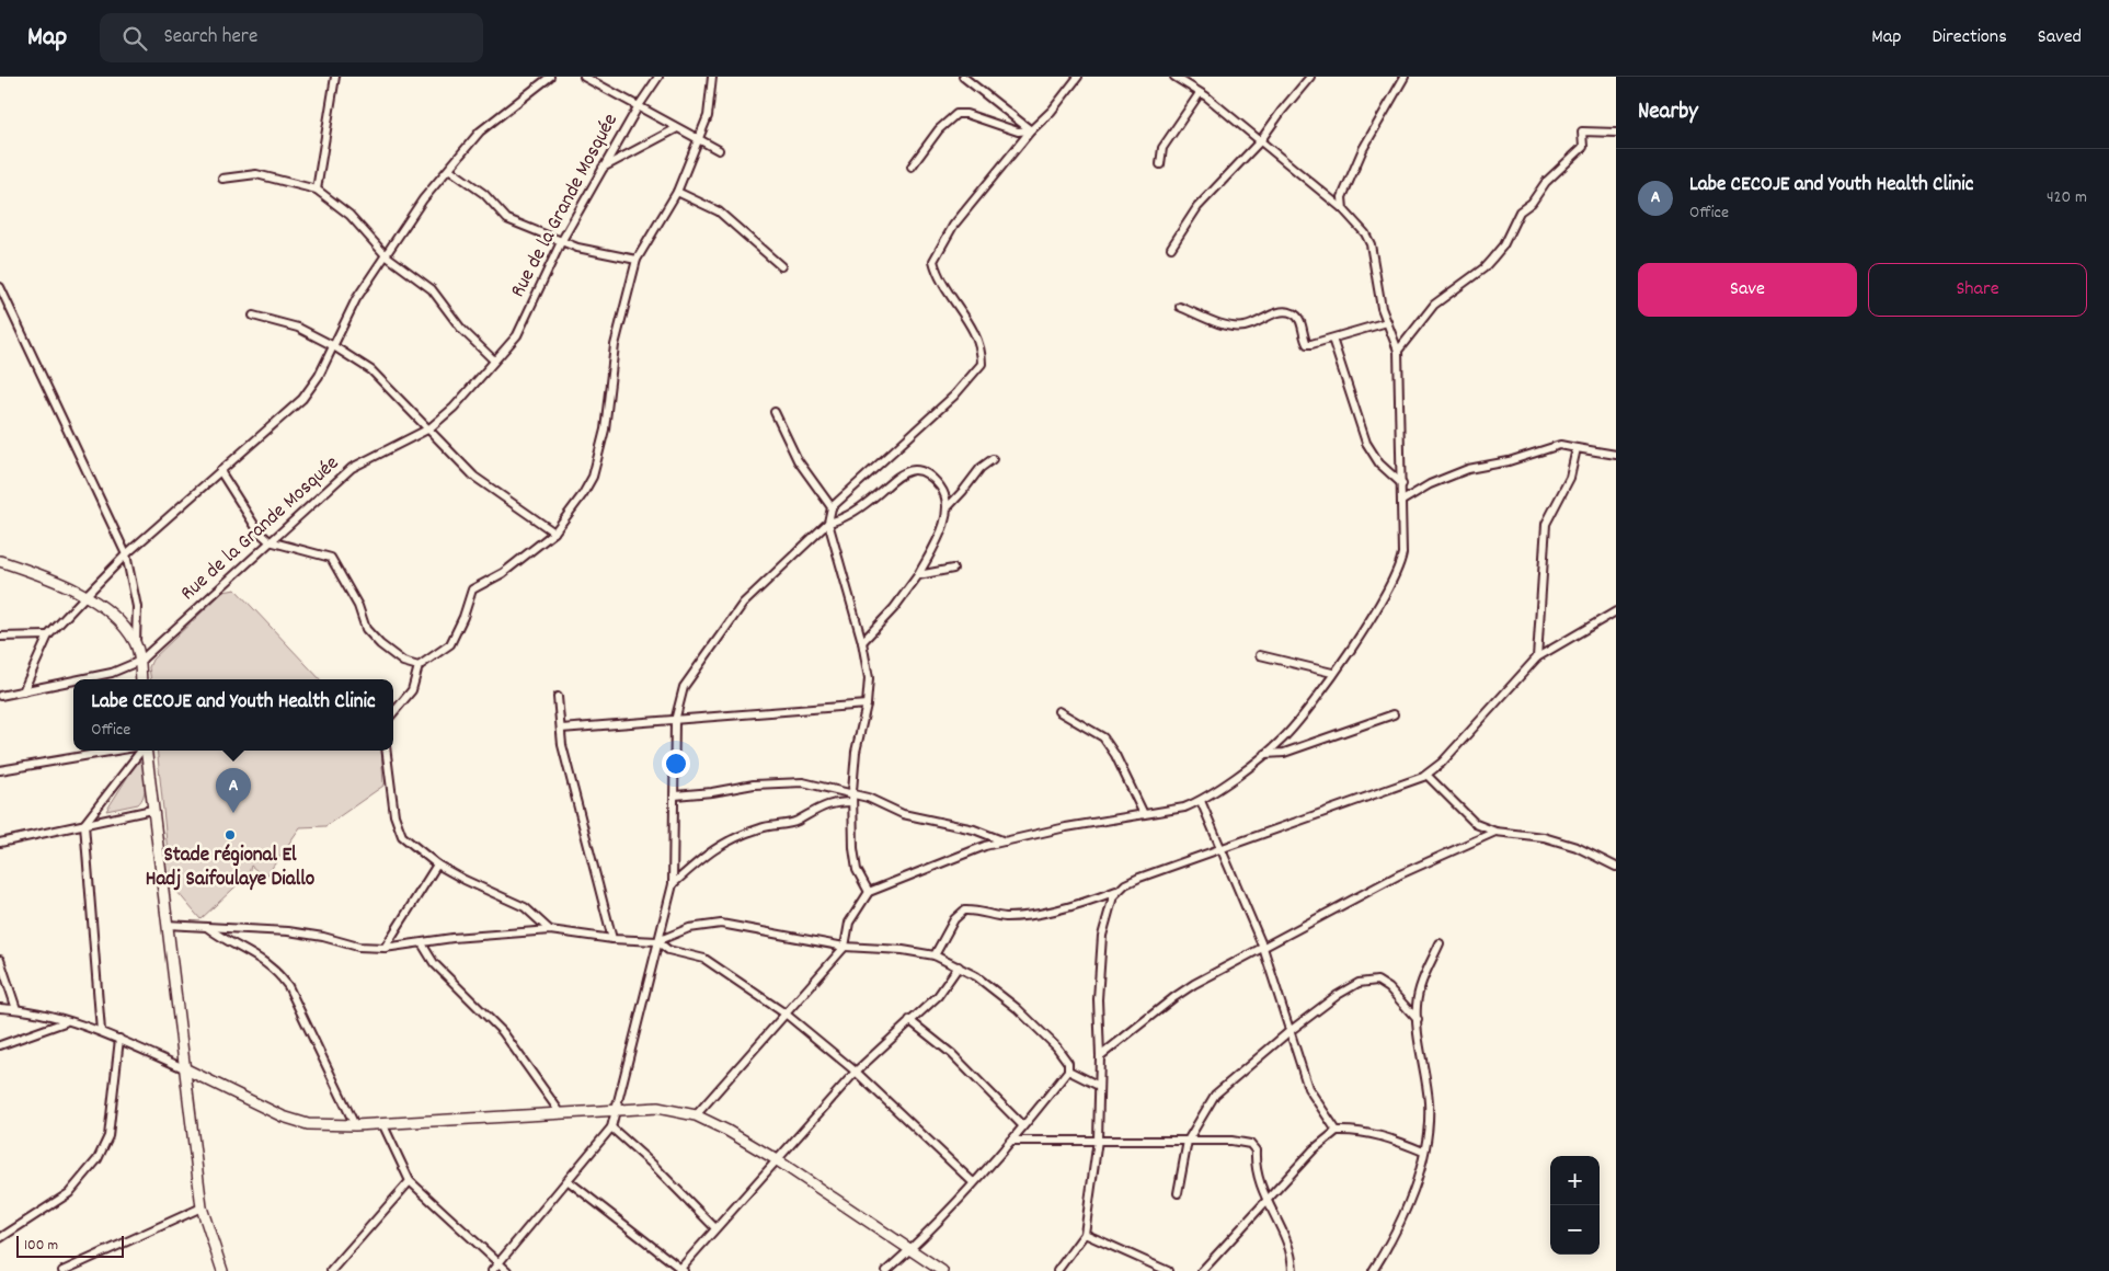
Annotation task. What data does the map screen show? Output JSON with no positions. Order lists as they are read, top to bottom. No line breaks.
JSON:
{"streets":{"street":["Rue de la Grande Mosquée"]},"places":["Stade régional El Hadj Saifoulaye Diallo"],"scale_bar":"100 m","page":{"header":"Map","search":"Search here","nav":["Map","Directions","Saved"],"heading":"Nearby","list":[{"mark":"A","name":"Labe CECOJE and Youth Health Clinic","note":"Office","value":"420 m"}],"buttons":["Save","Share"],"popup":["Labe CECOJE and Youth Health Clinic","Office"],"pins":"A","map_buttons":["+","−"],"scale":"100 m"}}
